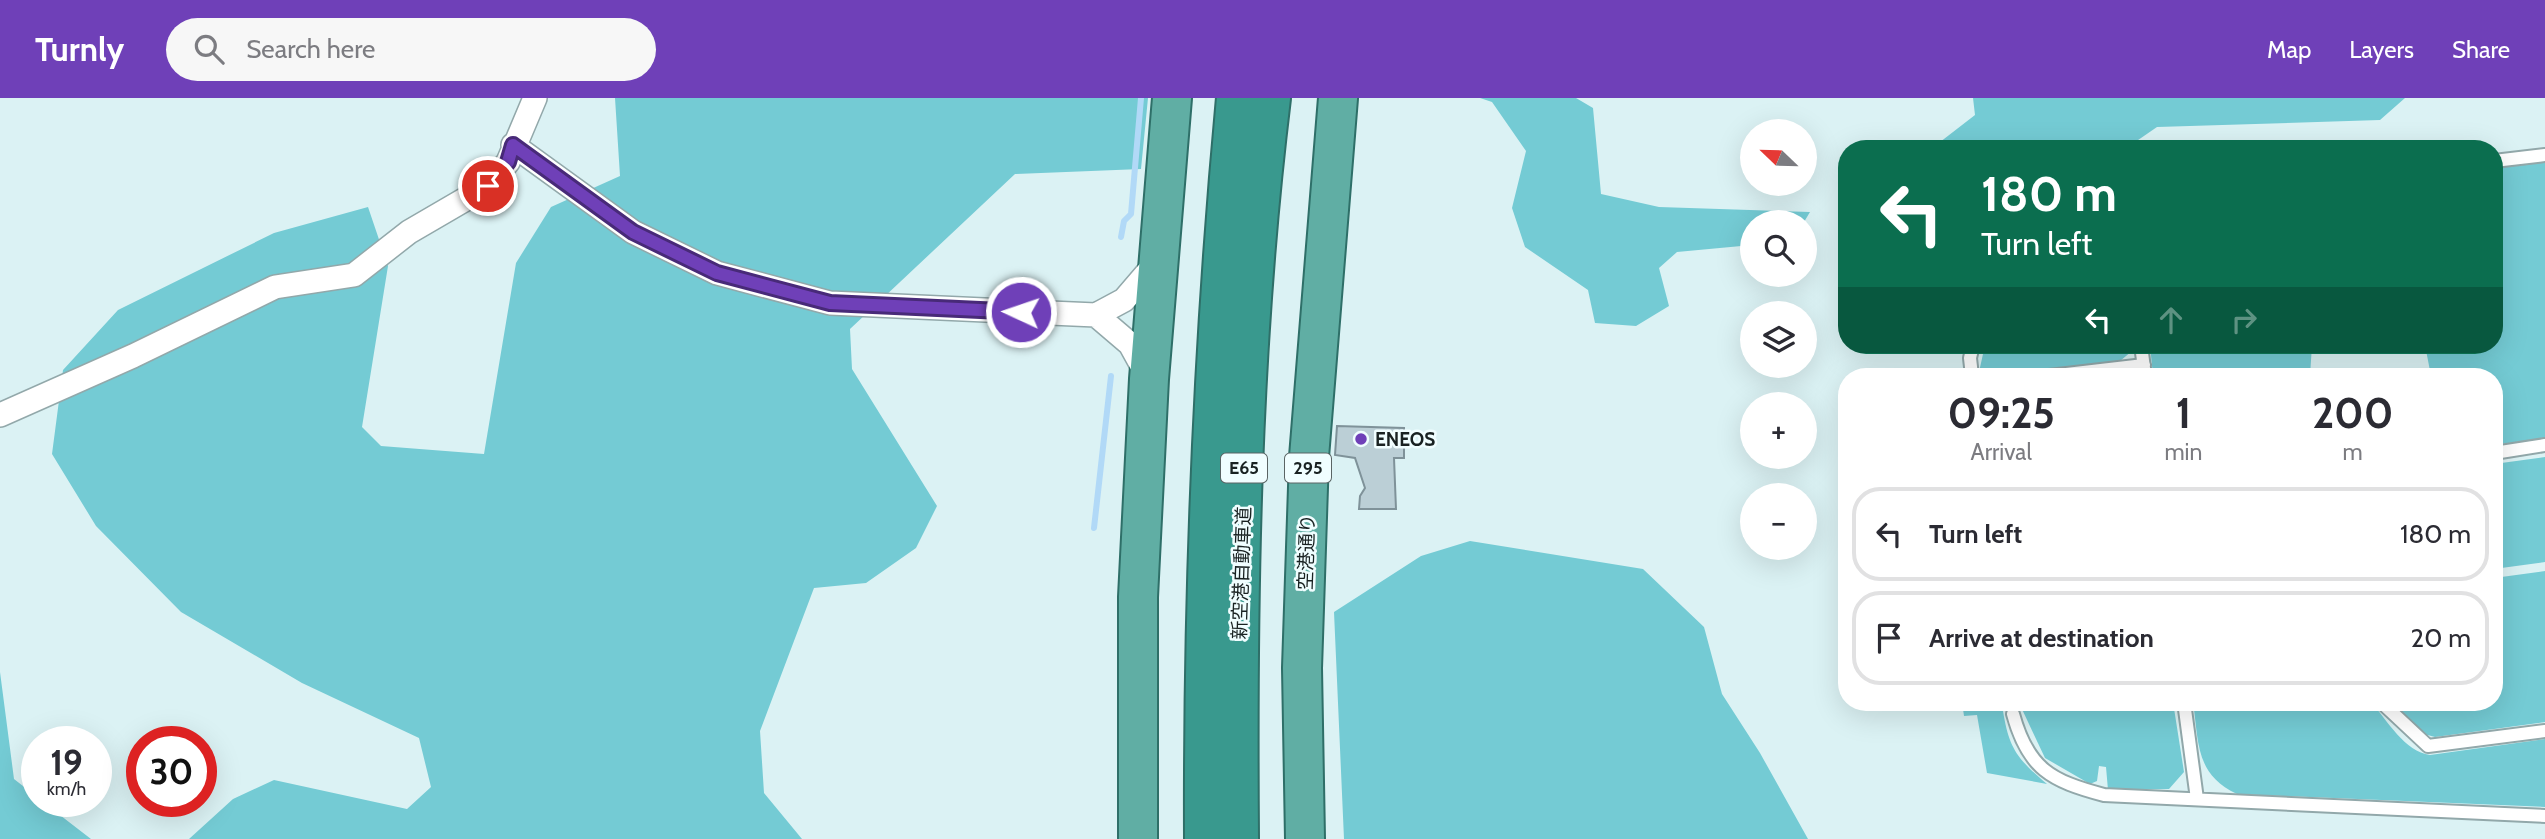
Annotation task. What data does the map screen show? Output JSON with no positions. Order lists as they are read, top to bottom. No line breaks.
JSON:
{"streets":{"highway":["E65","295","空港通り","新空港自動車道"]},"places":["ENEOS"],"north":"top left","page":{"header":"Turnly","search":"Search here","nav":["Map","Layers","Share"],"map_buttons":["+","−"],"turn":["180 m","Turn left"],"eta":["09:25","Arrival","1","min","200","m"],"list":[{"name":"Turn left","value":"180 m"},{"name":"Arrive at destination","value":"20 m"}],"speed":"19 km/h","limit":"30"}}
